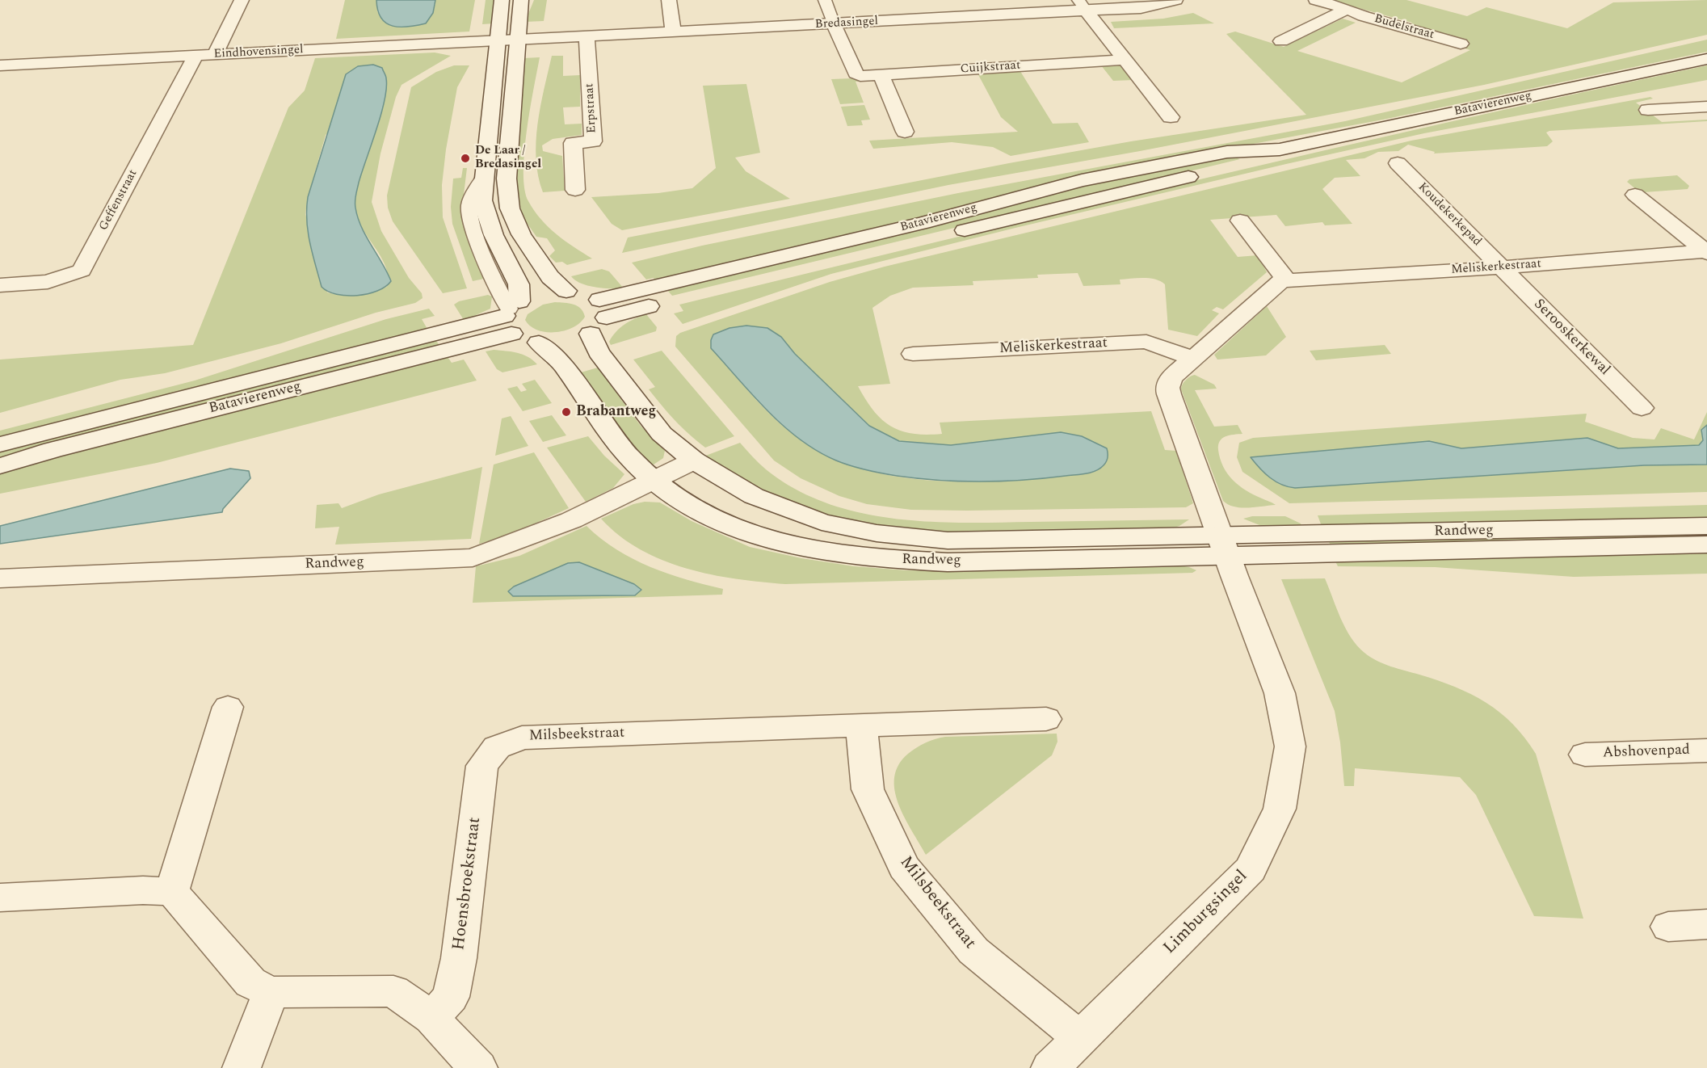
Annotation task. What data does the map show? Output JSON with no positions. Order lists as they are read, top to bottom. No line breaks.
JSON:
{"streets":{"street":["Bredasingel","Budelstraat","Eindhovensingel","Cuijkstraat","Batavierenweg","Erpstraat","Geffenstraat","Koudekerkepad","Meliskerkestraat","Serooskerkewal","Randweg","Milsbeekstraat","Abshovenpad","Hoensbroekstraat","Limburgsingel"]},"crossings":[["Bredasingel","Eindhovensingel"],["Bredasingel","Cuijkstraat"],["Bredasingel","Erpstraat"],["Eindhovensingel","Geffenstraat"],["Batavierenweg","Randweg"],["Koudekerkepad","Meliskerkestraat"],["Koudekerkepad","Serooskerkewal"],["Meliskerkestraat","Serooskerkewal"],["Randweg","Limburgsingel"],["Milsbeekstraat","Hoensbroekstraat"],["Milsbeekstraat","Limburgsingel"]],"places":["De Laar / Bredasingel","Brabantweg"]}
